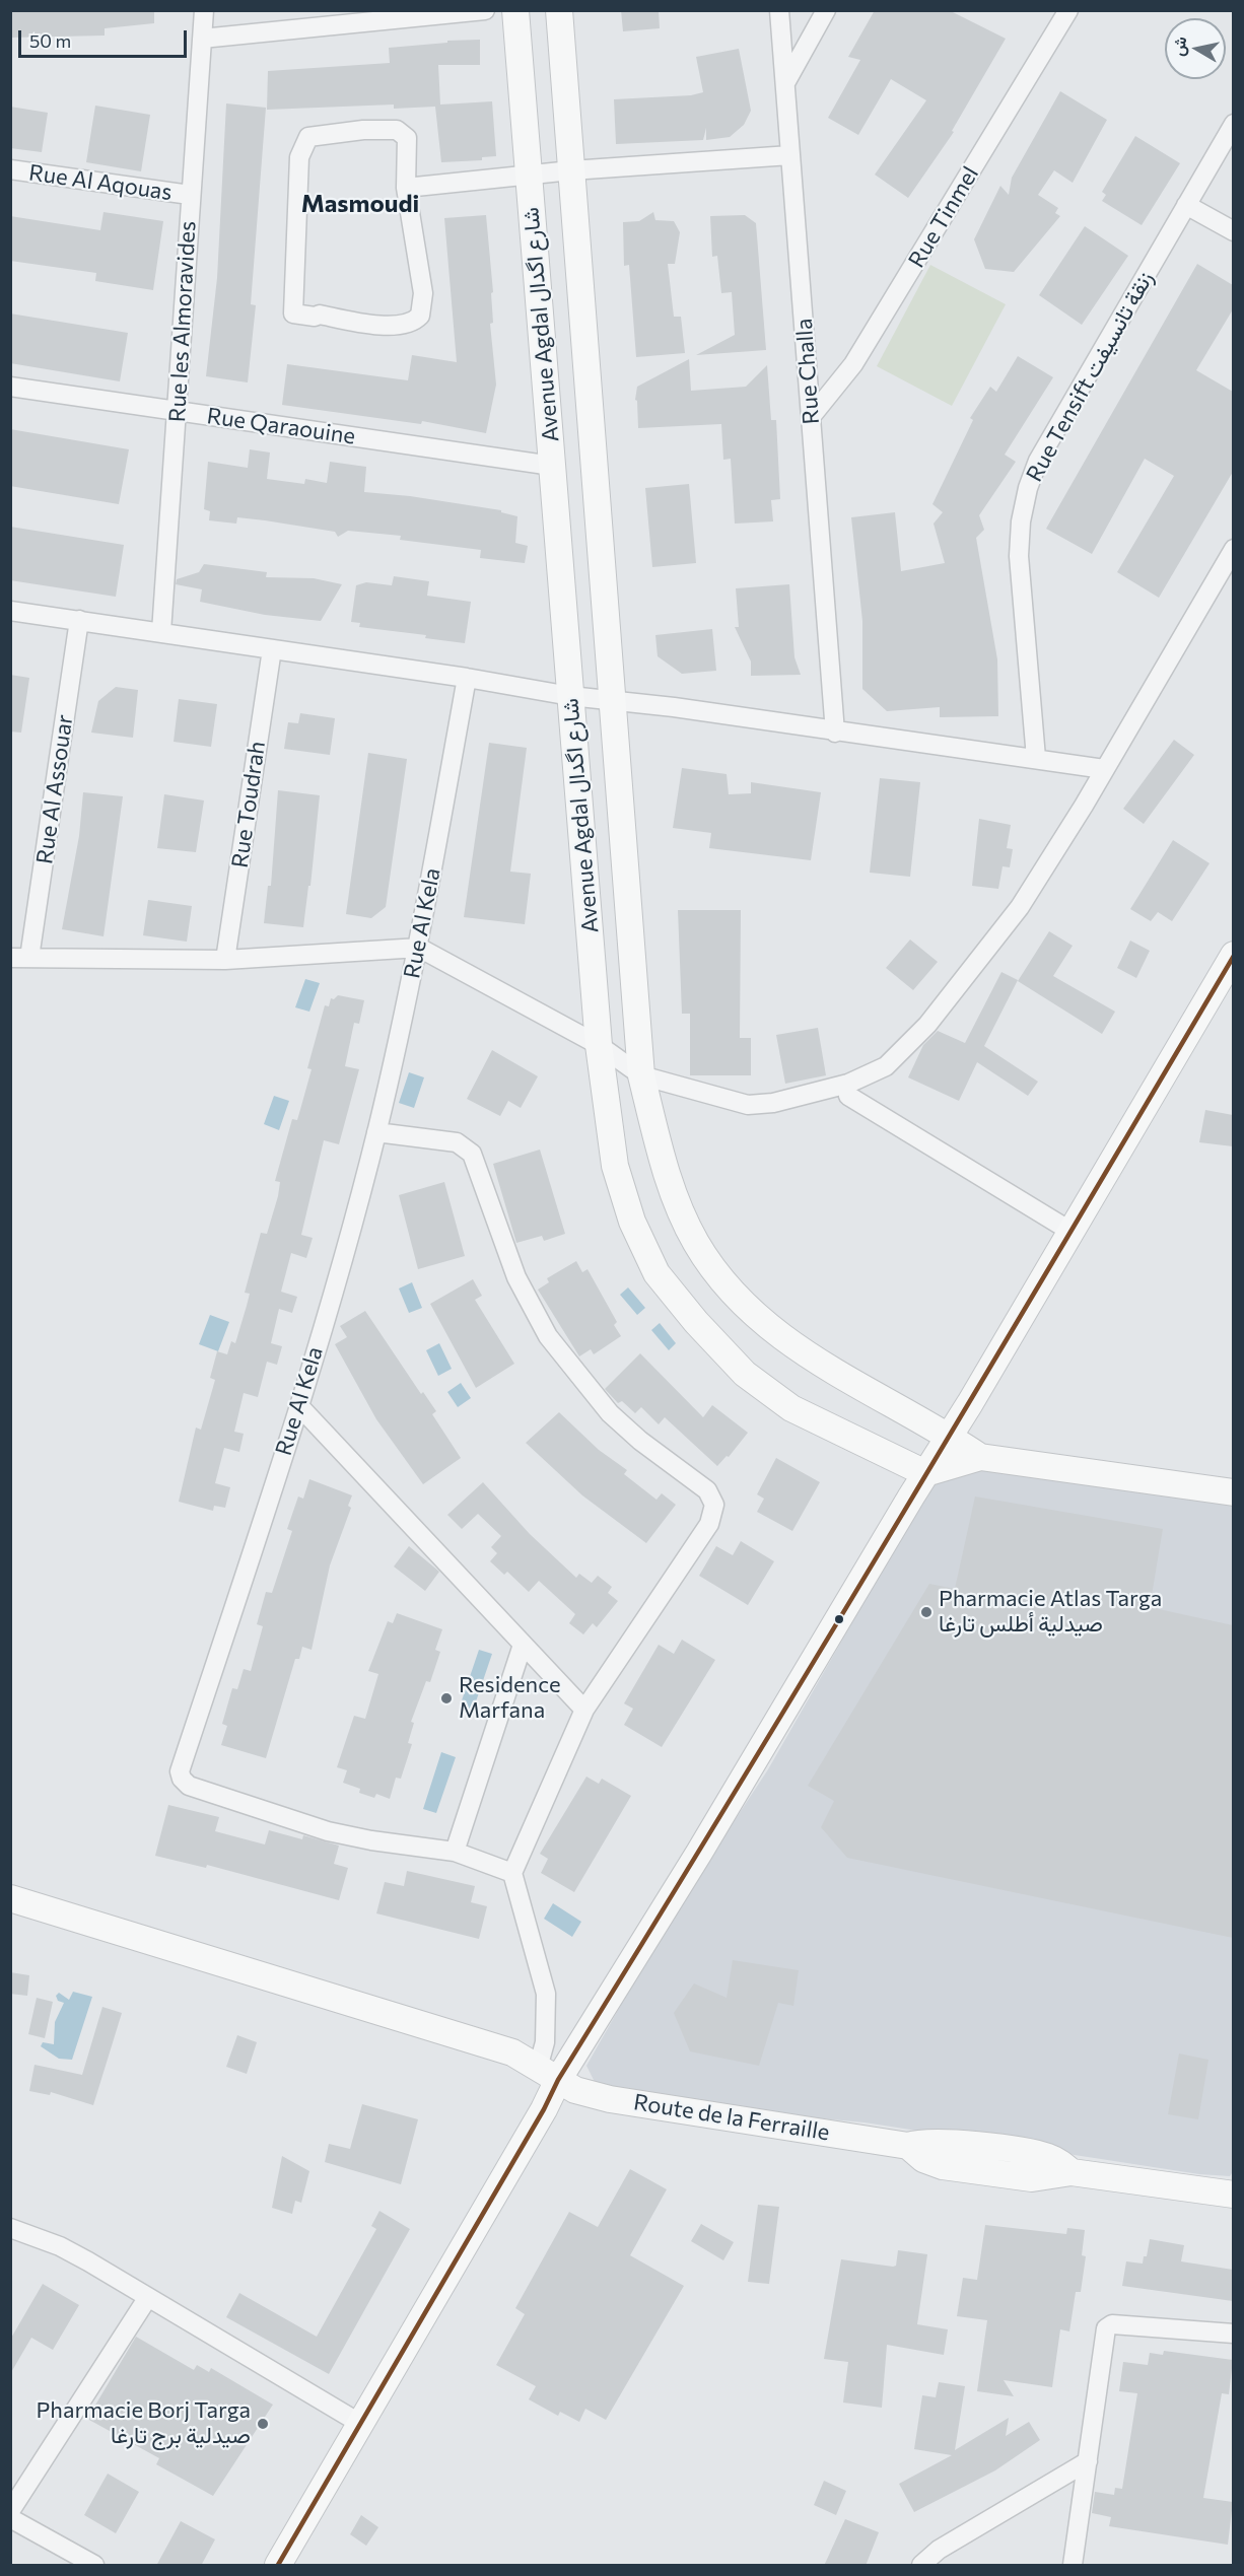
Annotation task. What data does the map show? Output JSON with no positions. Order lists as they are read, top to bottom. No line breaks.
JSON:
{"streets":{"street":["Rue Al Aqouas","Rue Tinmel","Rue les Almoravides","Avenue Agdal شارع اگدال","Rue Challa","Rue Tensift زنقة تانسيفت","Rue Qaraouine","Rue Al Assouar","Rue Toudrah","Rue Al Kela","Route de la Ferraille"]},"crossings":[["Rue Al Aqouas","Rue les Almoravides"],["Rue Tinmel","Rue Challa"],["Rue les Almoravides","Rue Qaraouine"],["Avenue Agdal شارع اگدال","Rue Qaraouine"]],"districts":["Masmoudi"],"places":["Pharmacie Atlas Targa صيدلية أطلس تارغا","Residence Marfana","Pharmacie Borj Targa صيدلية برج تارغا"],"scale_bar":"50 m","north":"left"}
